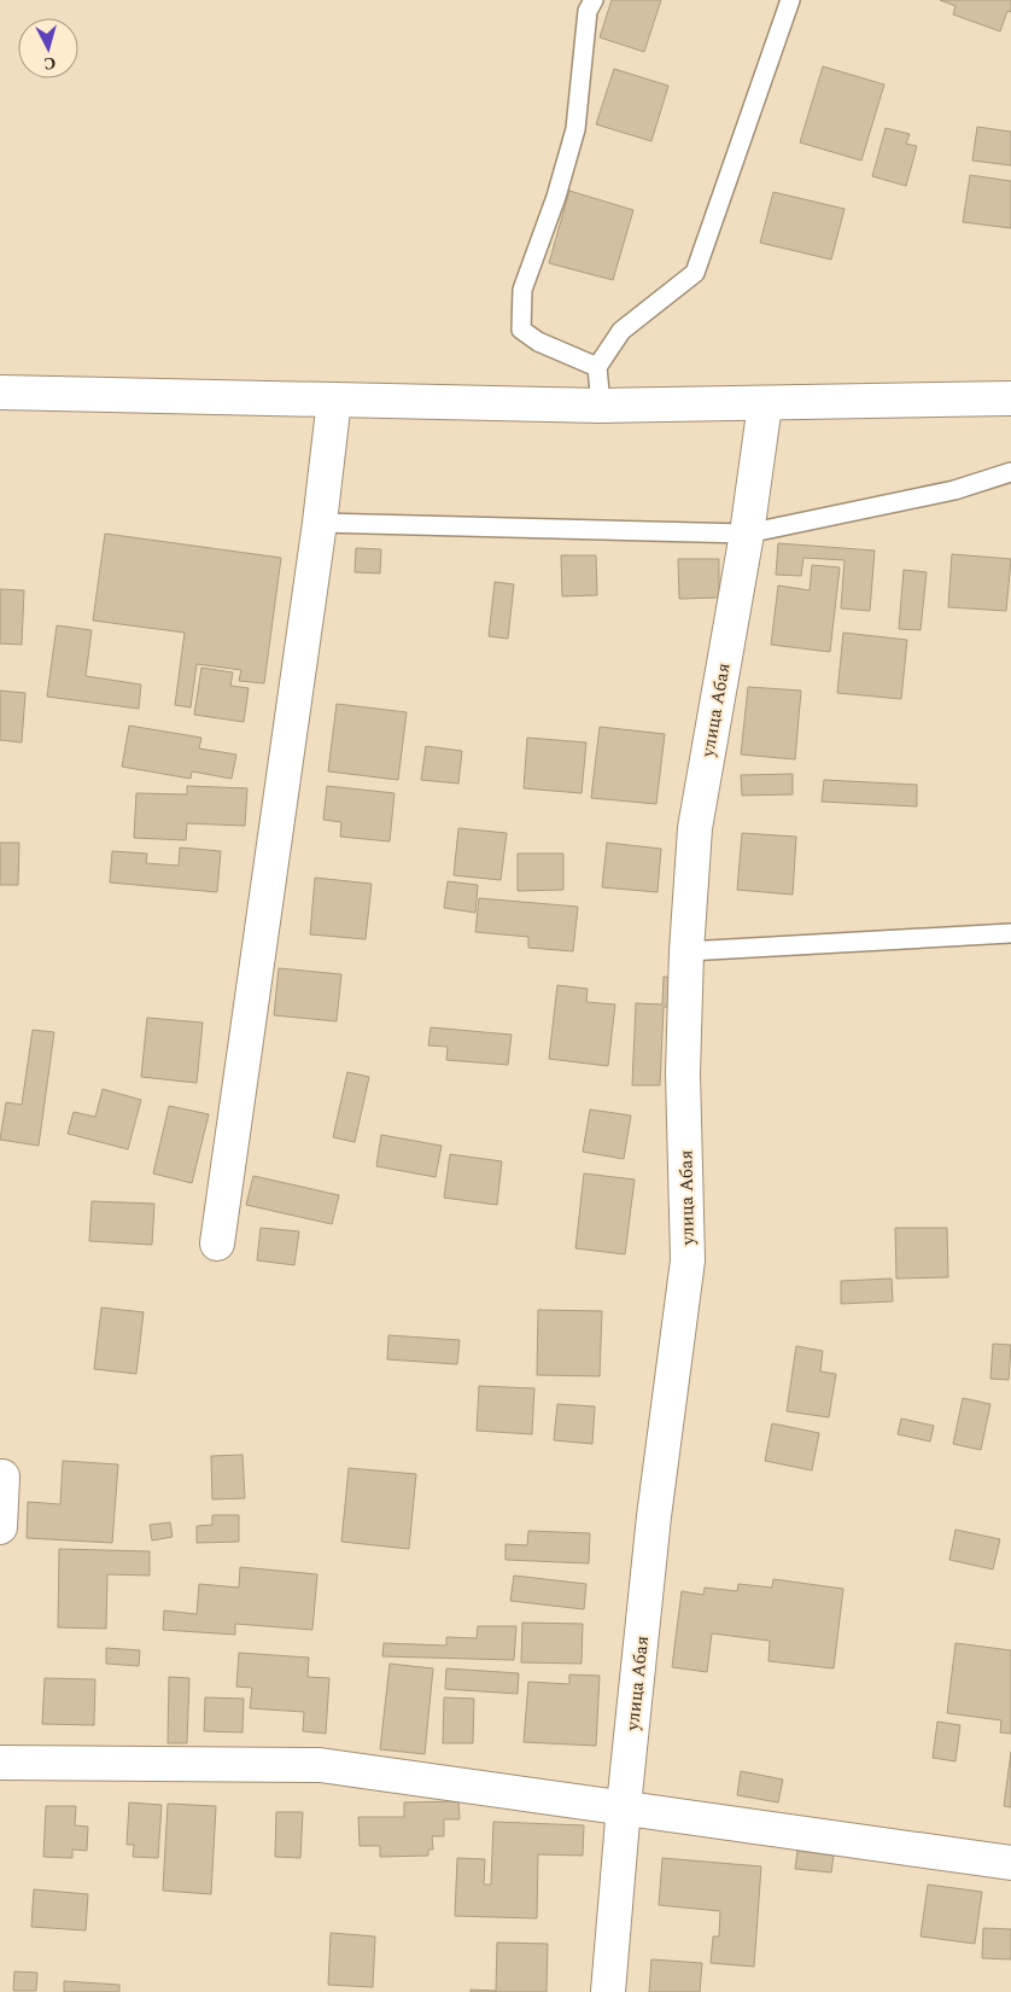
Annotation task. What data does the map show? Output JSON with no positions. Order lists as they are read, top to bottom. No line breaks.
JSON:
{"streets":{"street":["улица Абая"]},"north":"bottom"}
